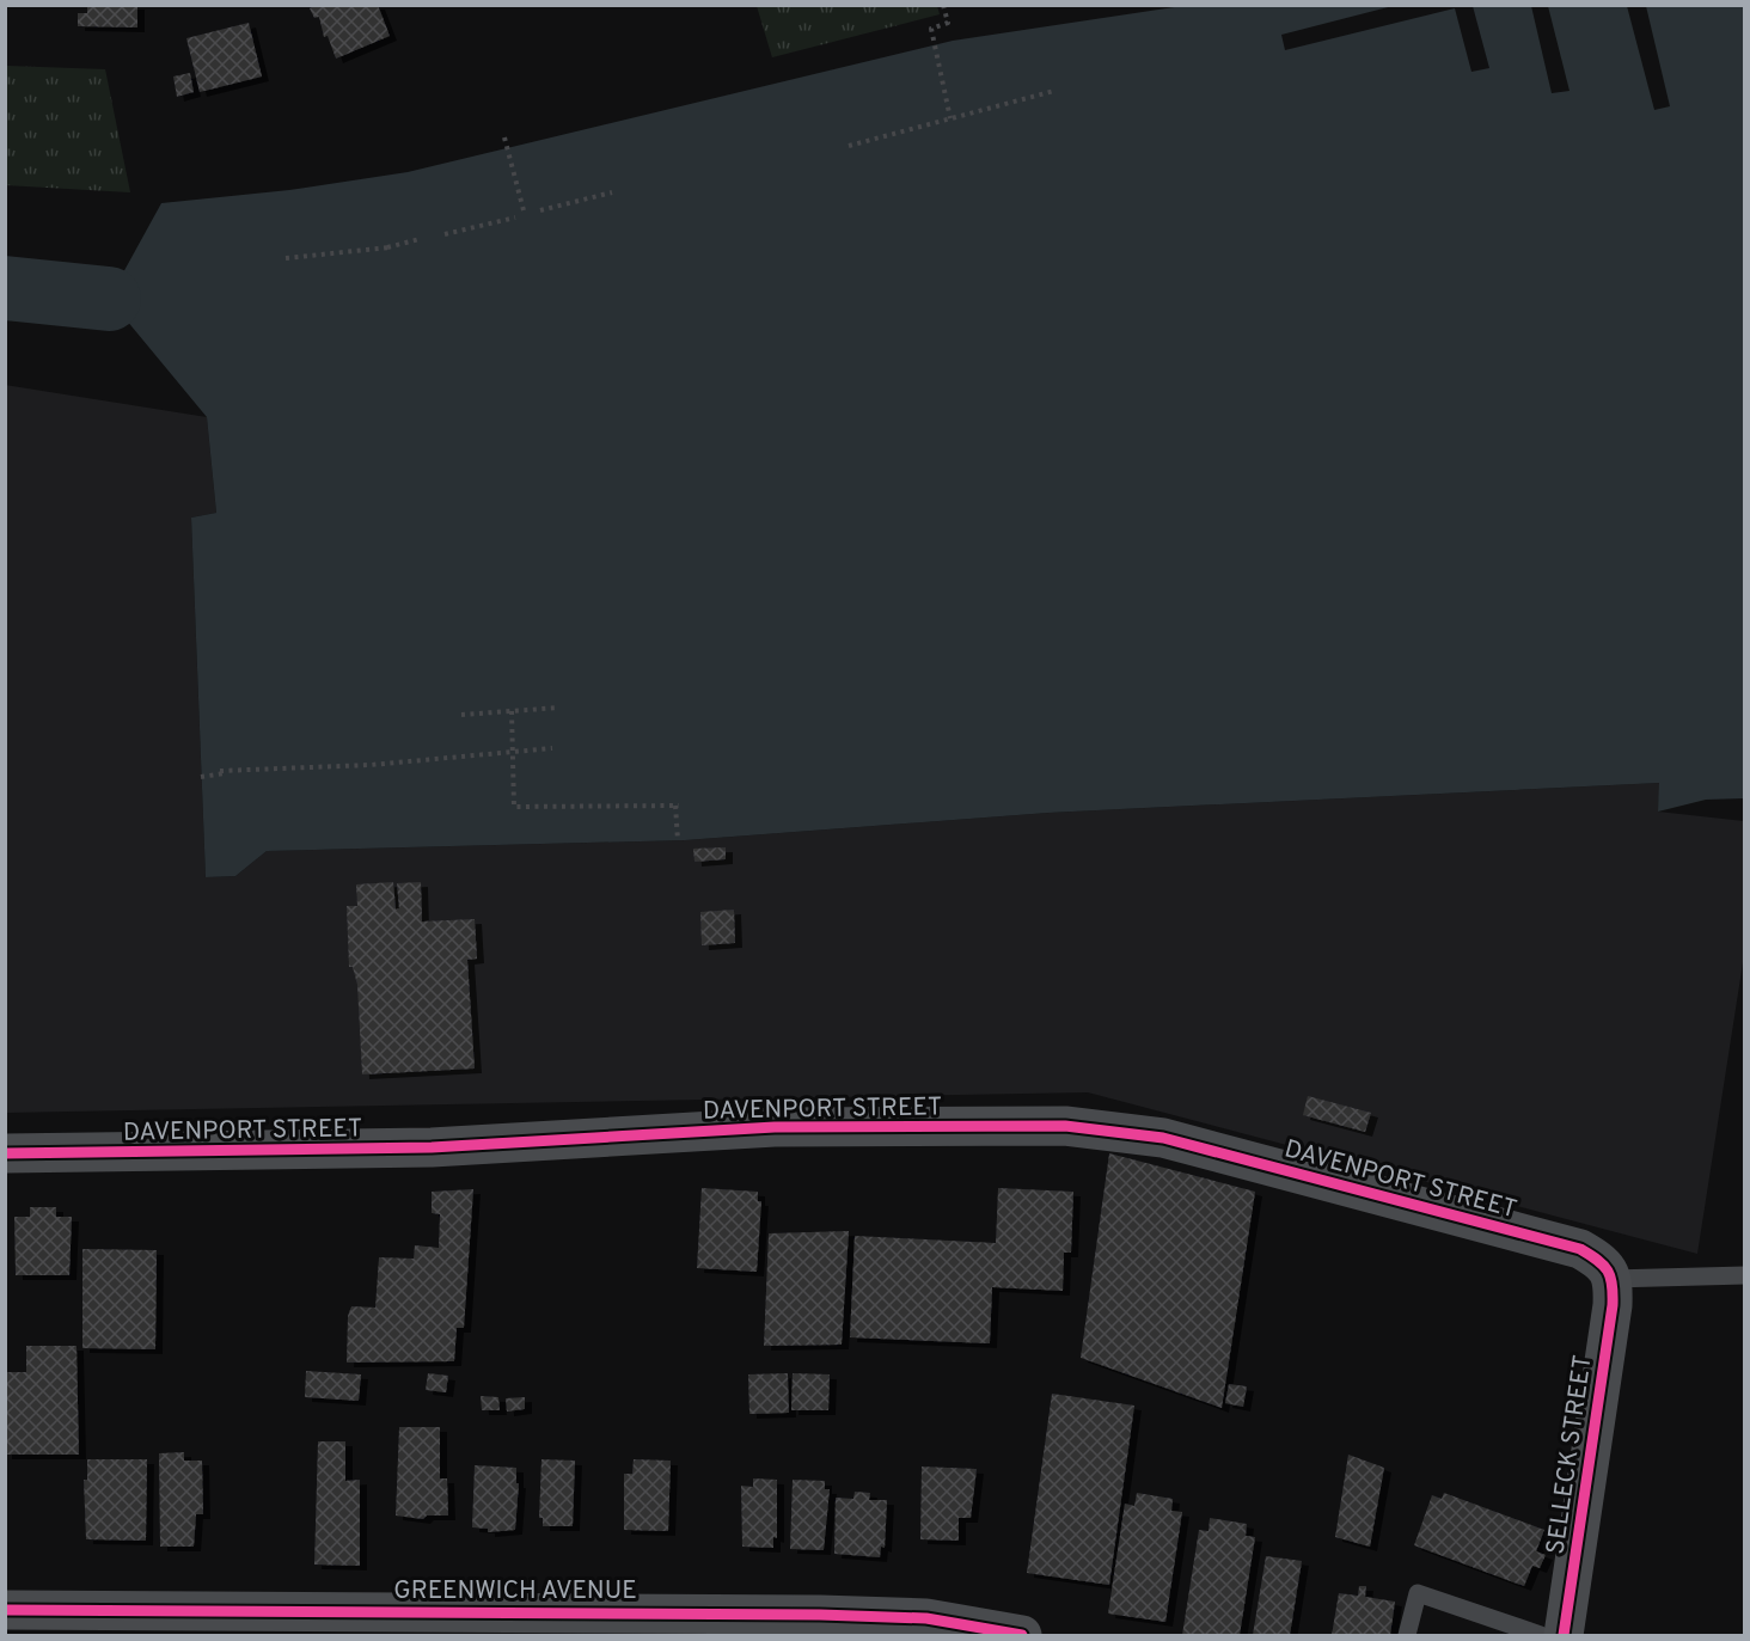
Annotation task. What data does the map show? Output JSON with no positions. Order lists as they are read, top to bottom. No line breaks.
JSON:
{"streets":{"main road":["DAVENPORT STREET","SELLECK STREET","GREENWICH AVENUE"]},"crossings":[["DAVENPORT STREET","SELLECK STREET"]]}
